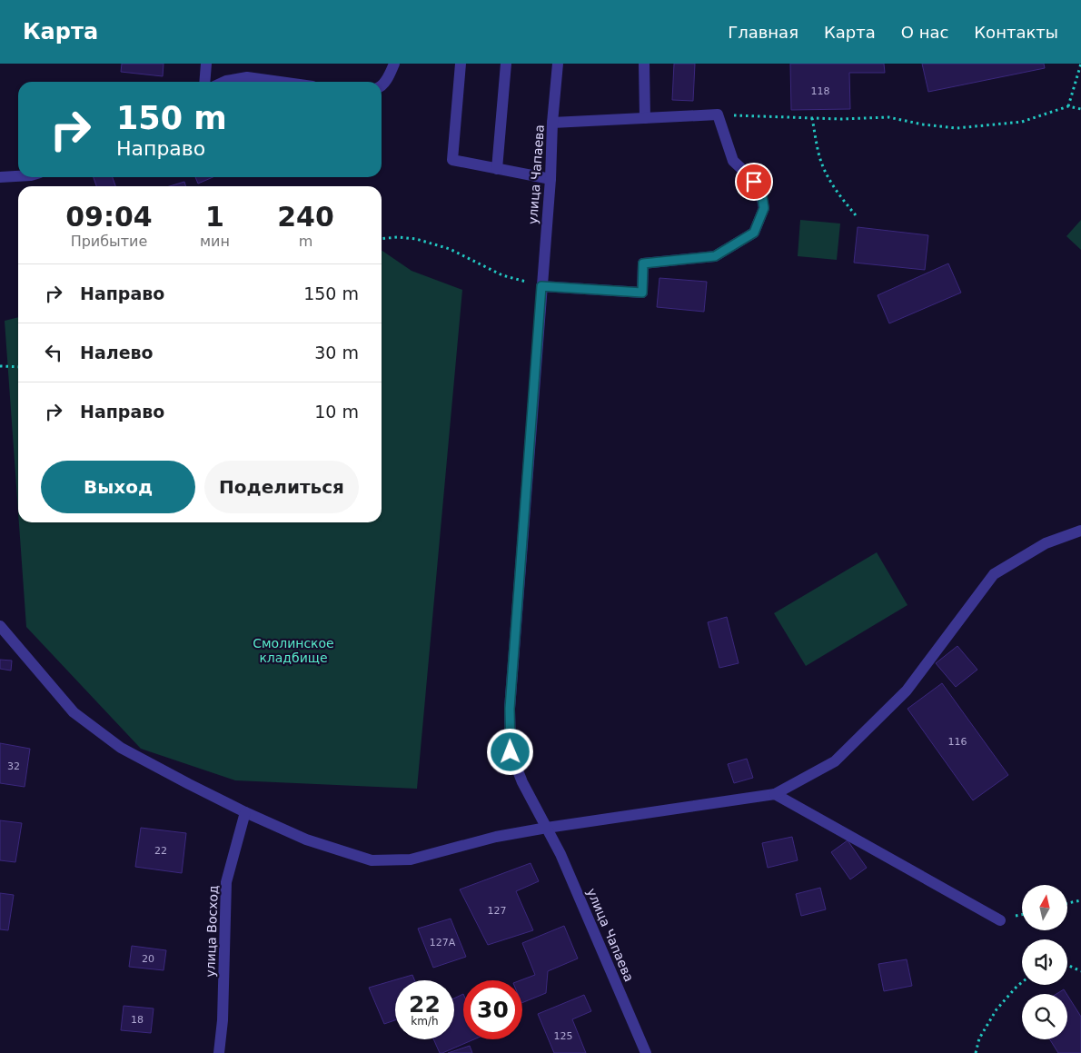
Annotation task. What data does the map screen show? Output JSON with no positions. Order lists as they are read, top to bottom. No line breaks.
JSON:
{"streets":{"street":["улица Чапаева","улица Восход"]},"parks":["Смолинское кладбище"],"house_numbers":["118","116","32","22","127","127А","20","18","125"],"north":"top","page":{"header":"Карта","nav":["Главная","Карта","О нас","Контакты"],"turn":["150 m","Направо"],"eta":["09:04","Прибытие","1","мин","240","m"],"list":[{"name":"Направо","value":"150 m"},{"name":"Налево","value":"30 m"},{"name":"Направо","value":"10 m"}],"buttons":["Выход","Поделиться"],"speed":"22 km/h","limit":"30"}}
